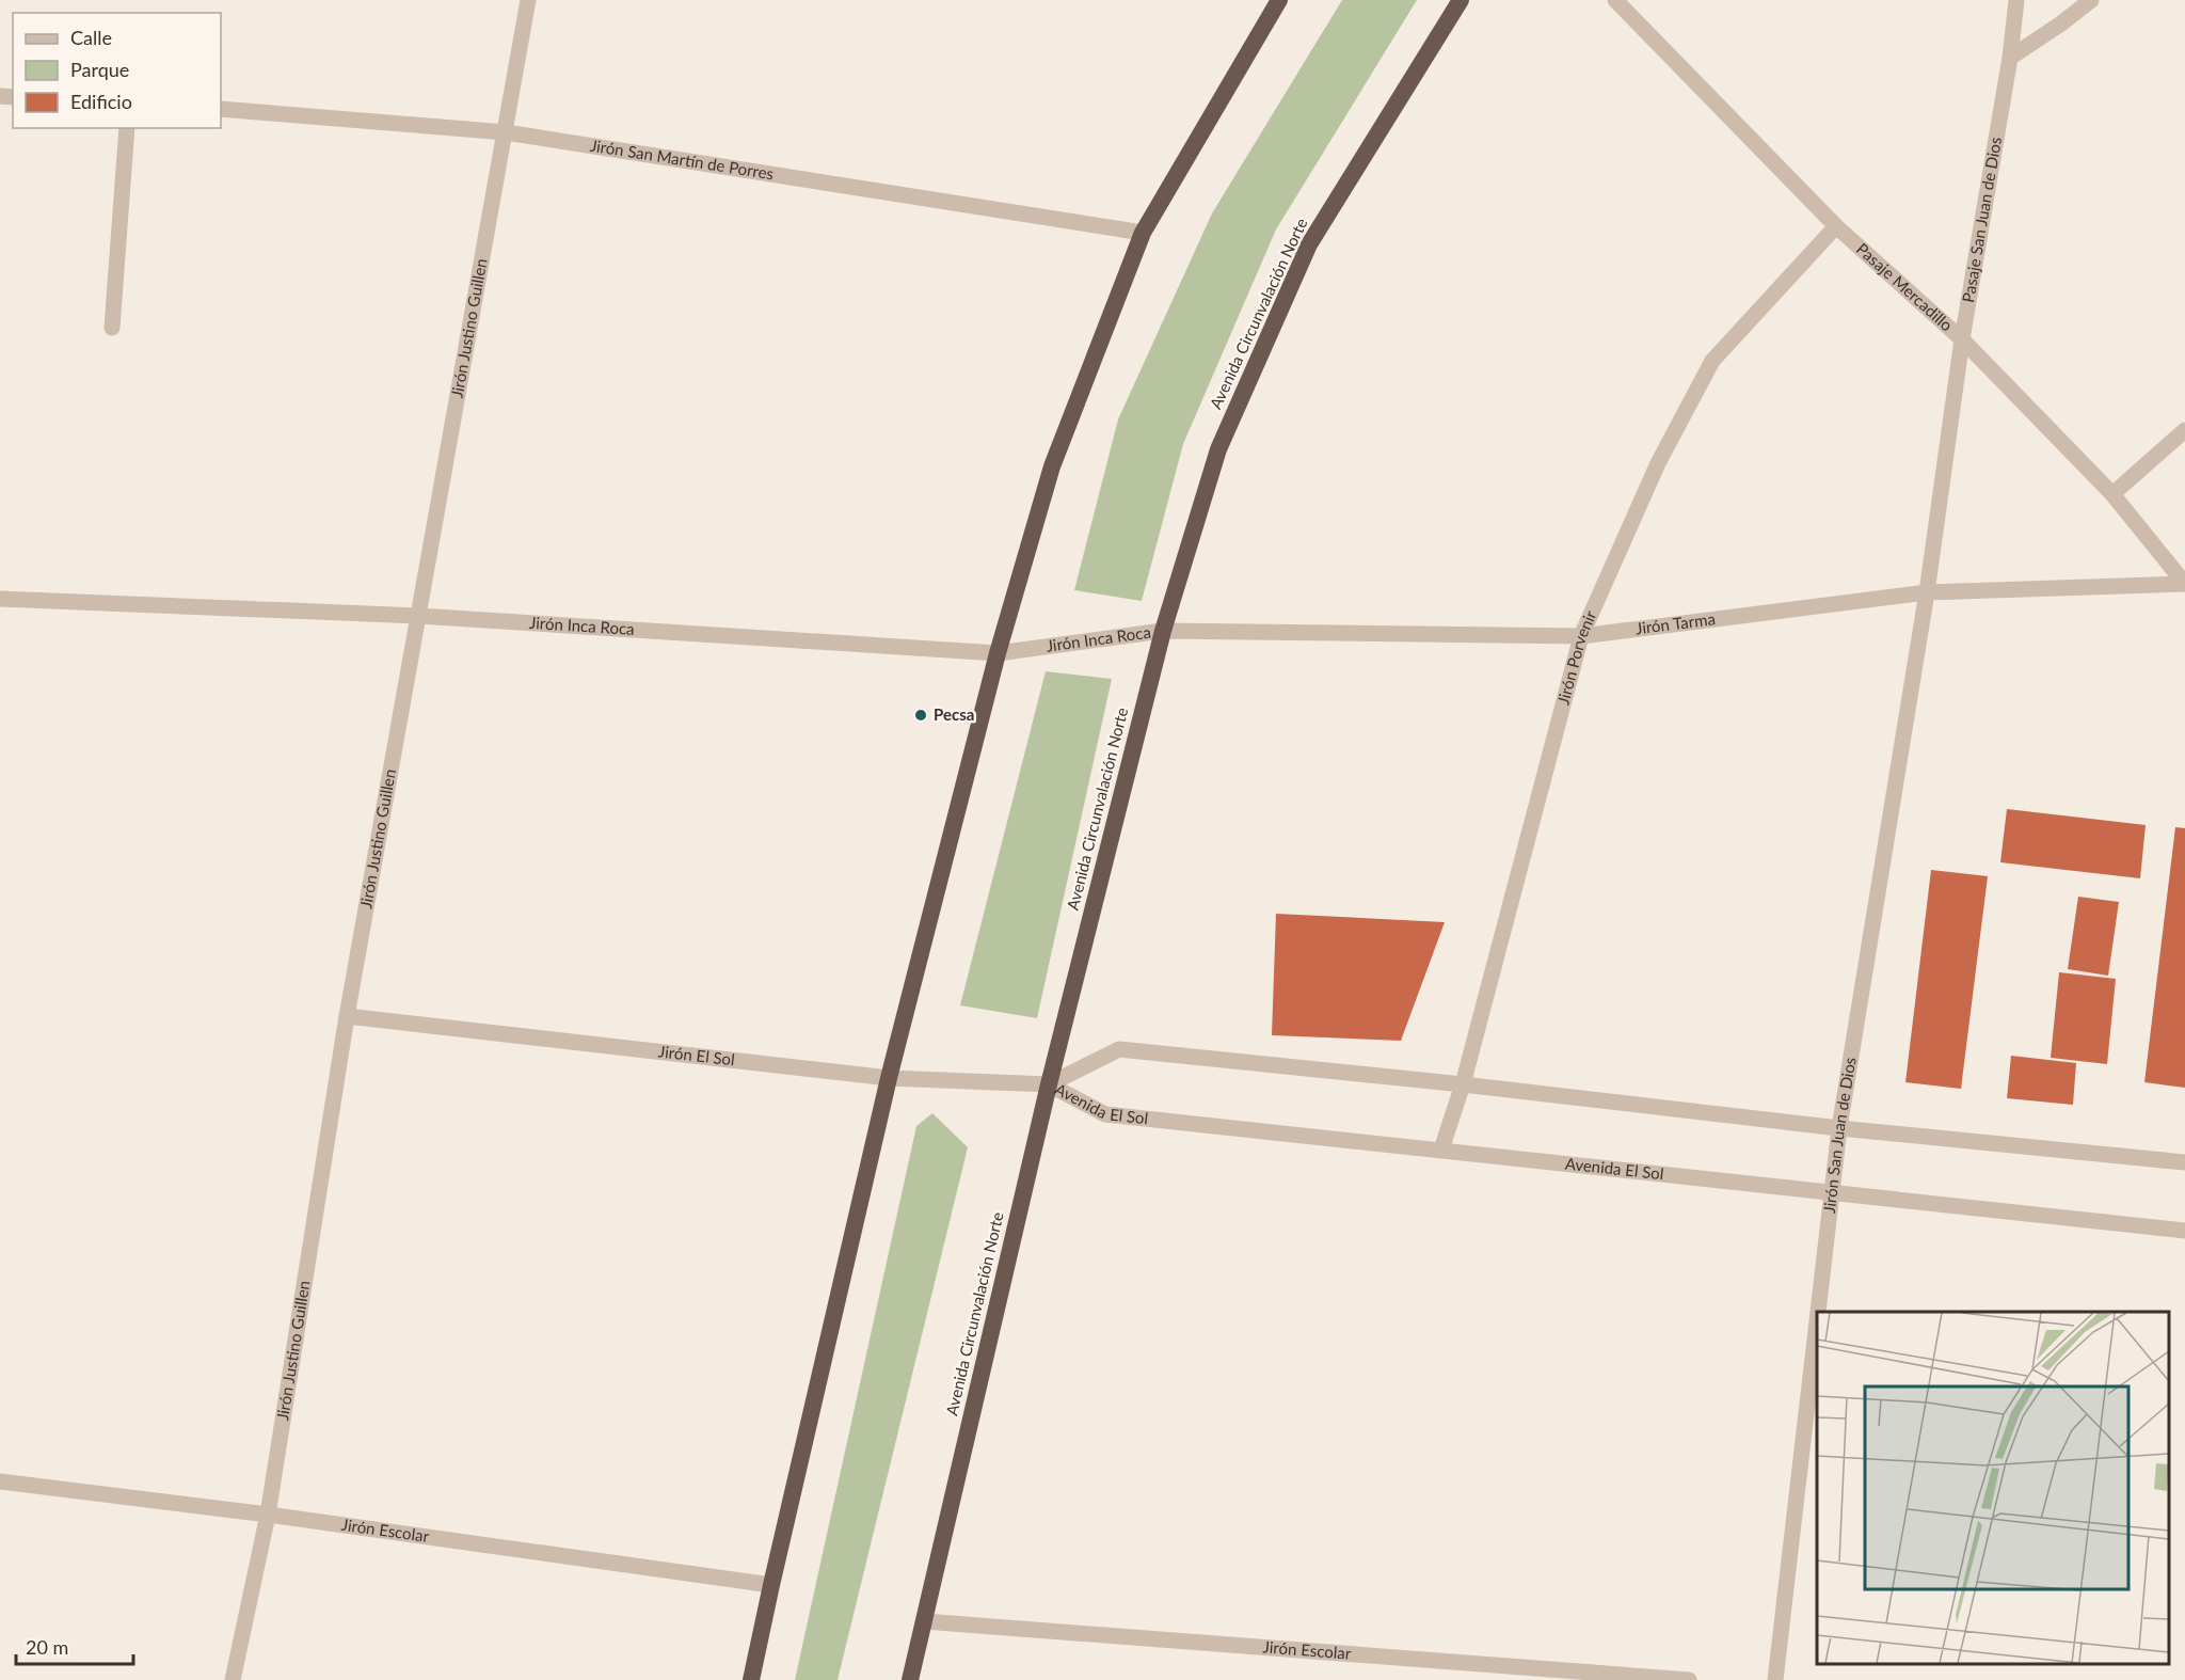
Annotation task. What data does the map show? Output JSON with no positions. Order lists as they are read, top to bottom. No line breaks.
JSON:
{"streets":{"highway":["Avenida Circunvalación Norte"],"street":["Jirón San Martín de Porres","Pasaje San Juan de Dios","Pasaje Mercadillo","Jirón Justino Guillen","Jirón Tarma","Jirón Inca Roca","Jirón Porvenir","Jirón El Sol","Avenida El Sol","Jirón San Juan de Dios","Jirón Escolar"]},"crossings":[["Jirón San Martín de Porres","Jirón Justino Guillen"],["Pasaje San Juan de Dios","Pasaje Mercadillo"],["Pasaje San Juan de Dios","Jirón Tarma"],["Pasaje San Juan de Dios","Jirón San Juan de Dios"],["Pasaje Mercadillo","Jirón Tarma"],["Pasaje Mercadillo","Jirón Porvenir"],["Avenida Circunvalación Norte","Jirón Tarma"],["Avenida Circunvalación Norte","Jirón Inca Roca"],["Avenida Circunvalación Norte","Jirón El Sol"],["Avenida Circunvalación Norte","Avenida El Sol"],["Avenida Circunvalación Norte","Jirón Escolar"],["Jirón Justino Guillen","Jirón Inca Roca"],["Jirón Justino Guillen","Jirón El Sol"],["Jirón Justino Guillen","Jirón Escolar"],["Jirón Tarma","Jirón Inca Roca"],["Jirón Tarma","Jirón Porvenir"],["Jirón Tarma","Jirón San Juan de Dios"],["Jirón Porvenir","Avenida El Sol"],["Jirón El Sol","Avenida El Sol"],["Avenida El Sol","Jirón San Juan de Dios"]],"places":["Pecsa"],"legend":["Calle","Parque","Edificio"],"scale_bar":"20 m"}
